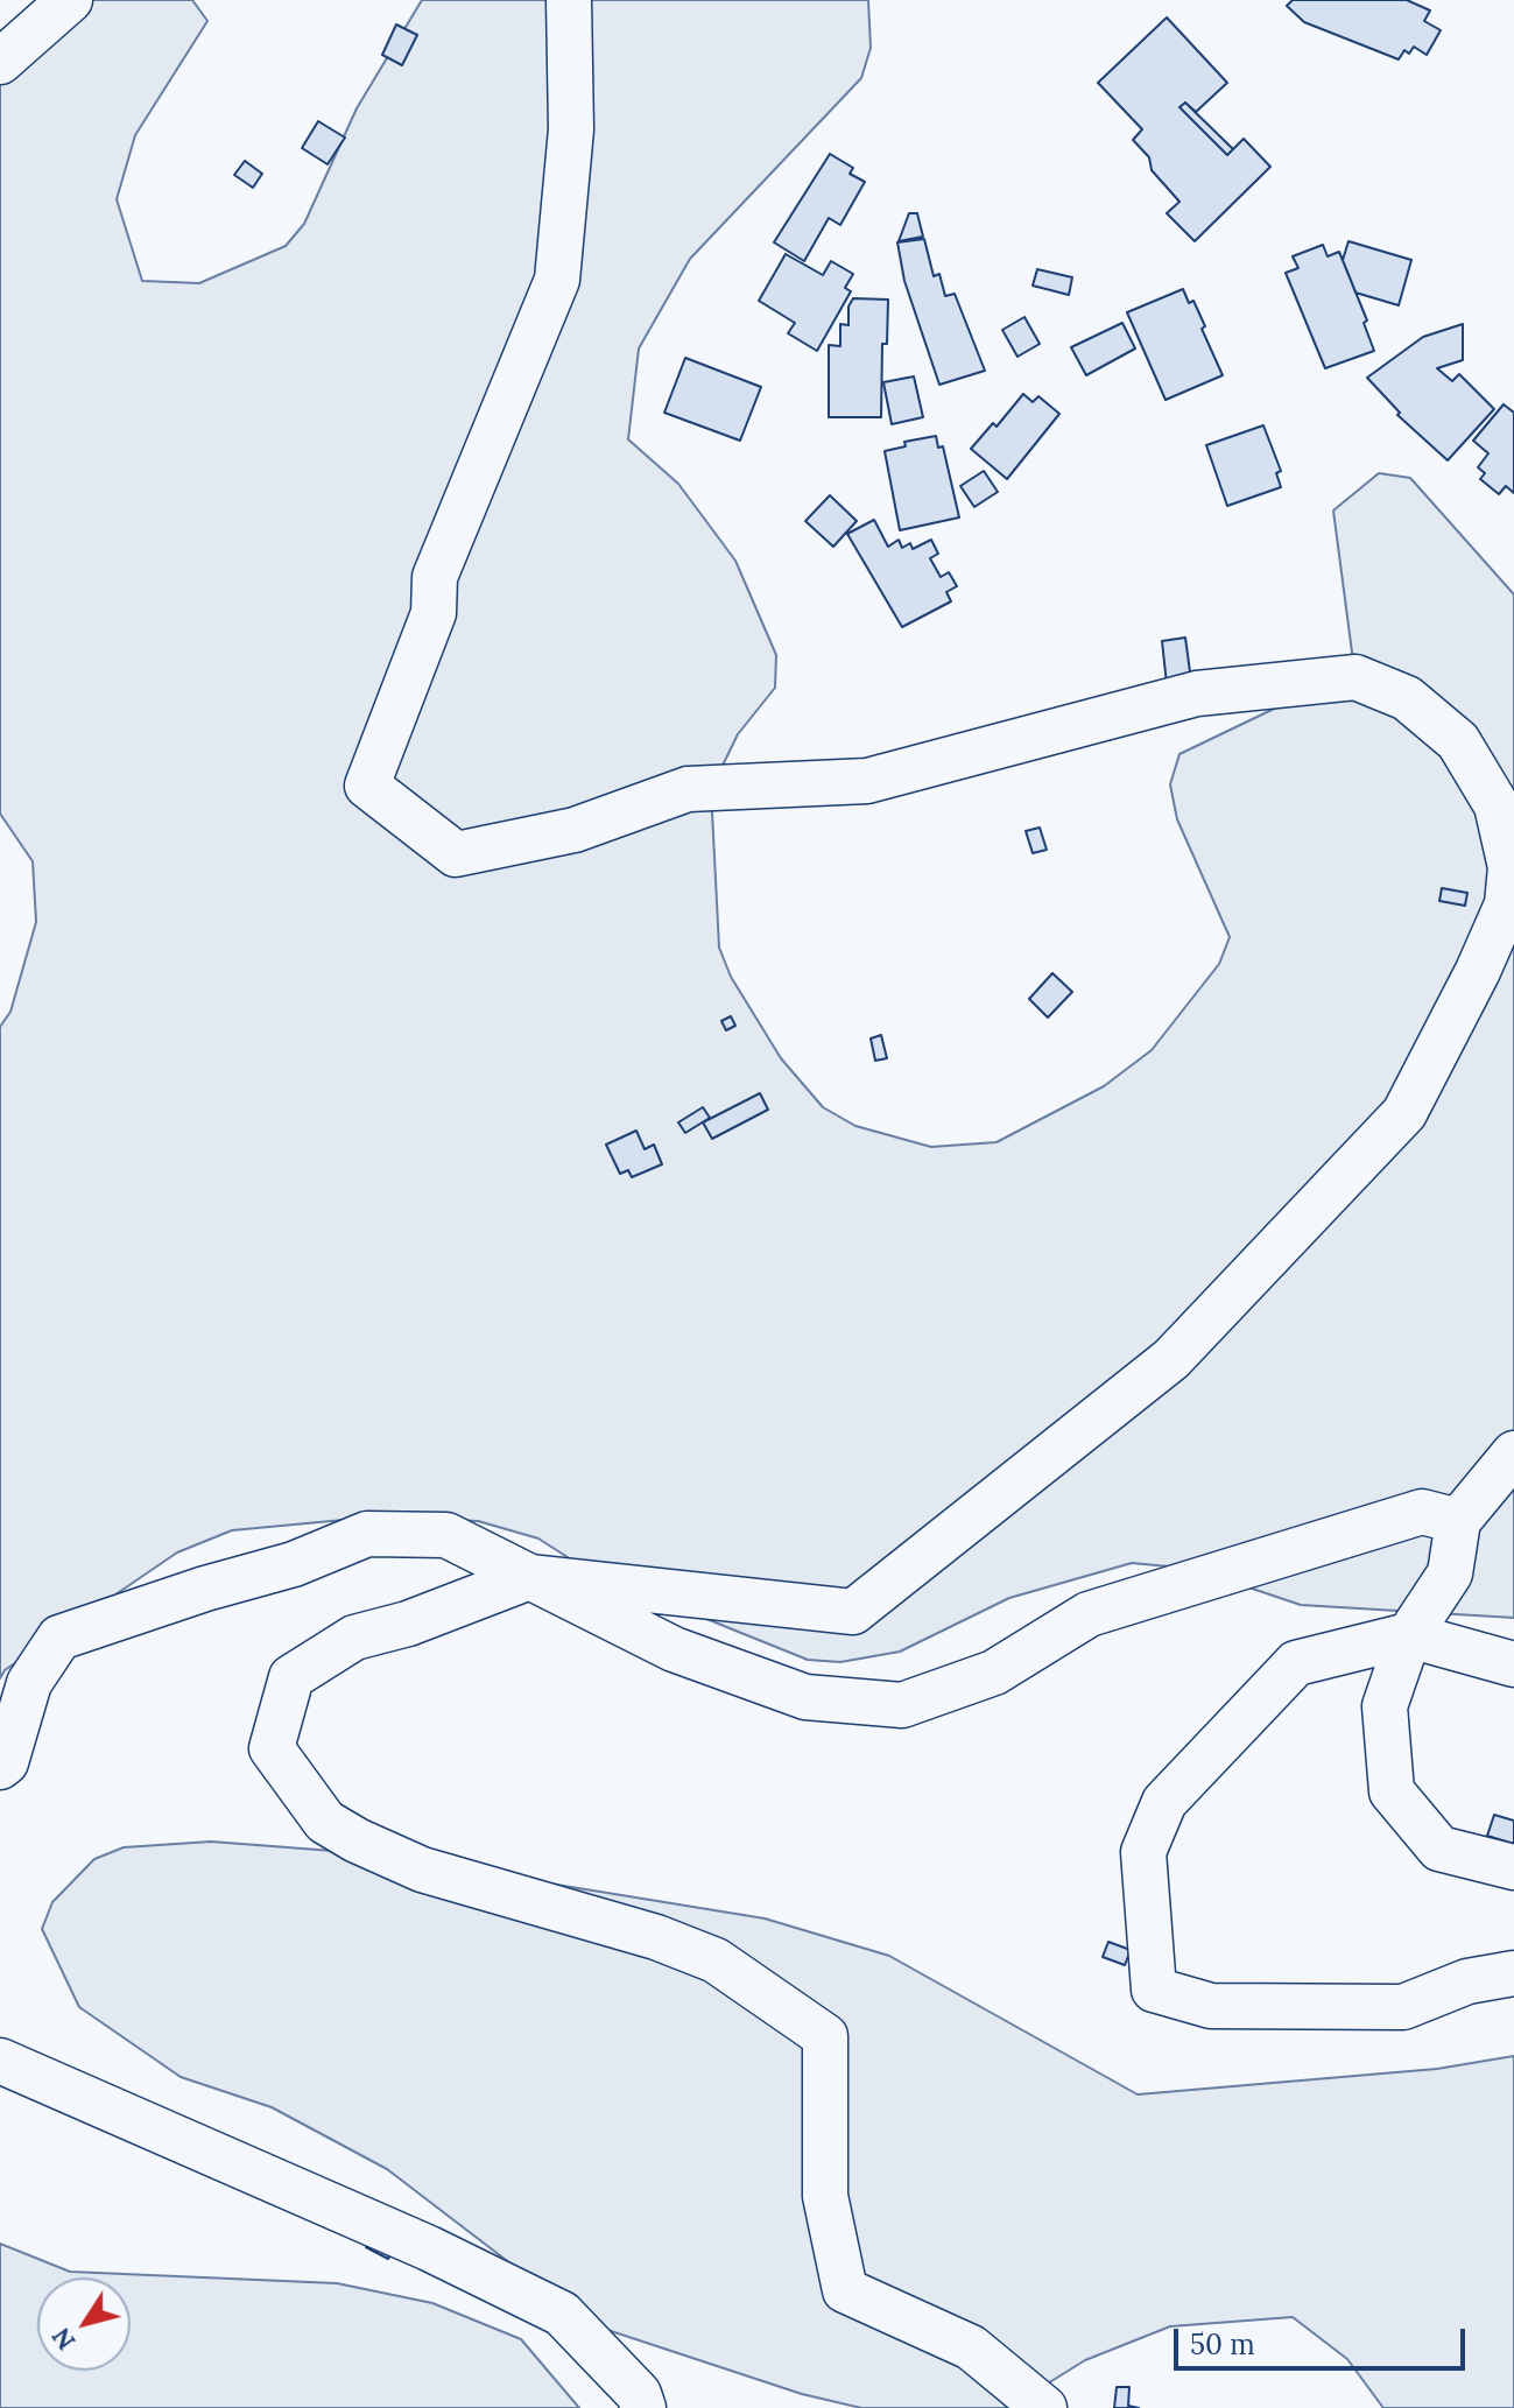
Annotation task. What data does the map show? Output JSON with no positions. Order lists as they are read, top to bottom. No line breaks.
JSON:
{"scale_bar":"50 m","north":"bottom left"}
